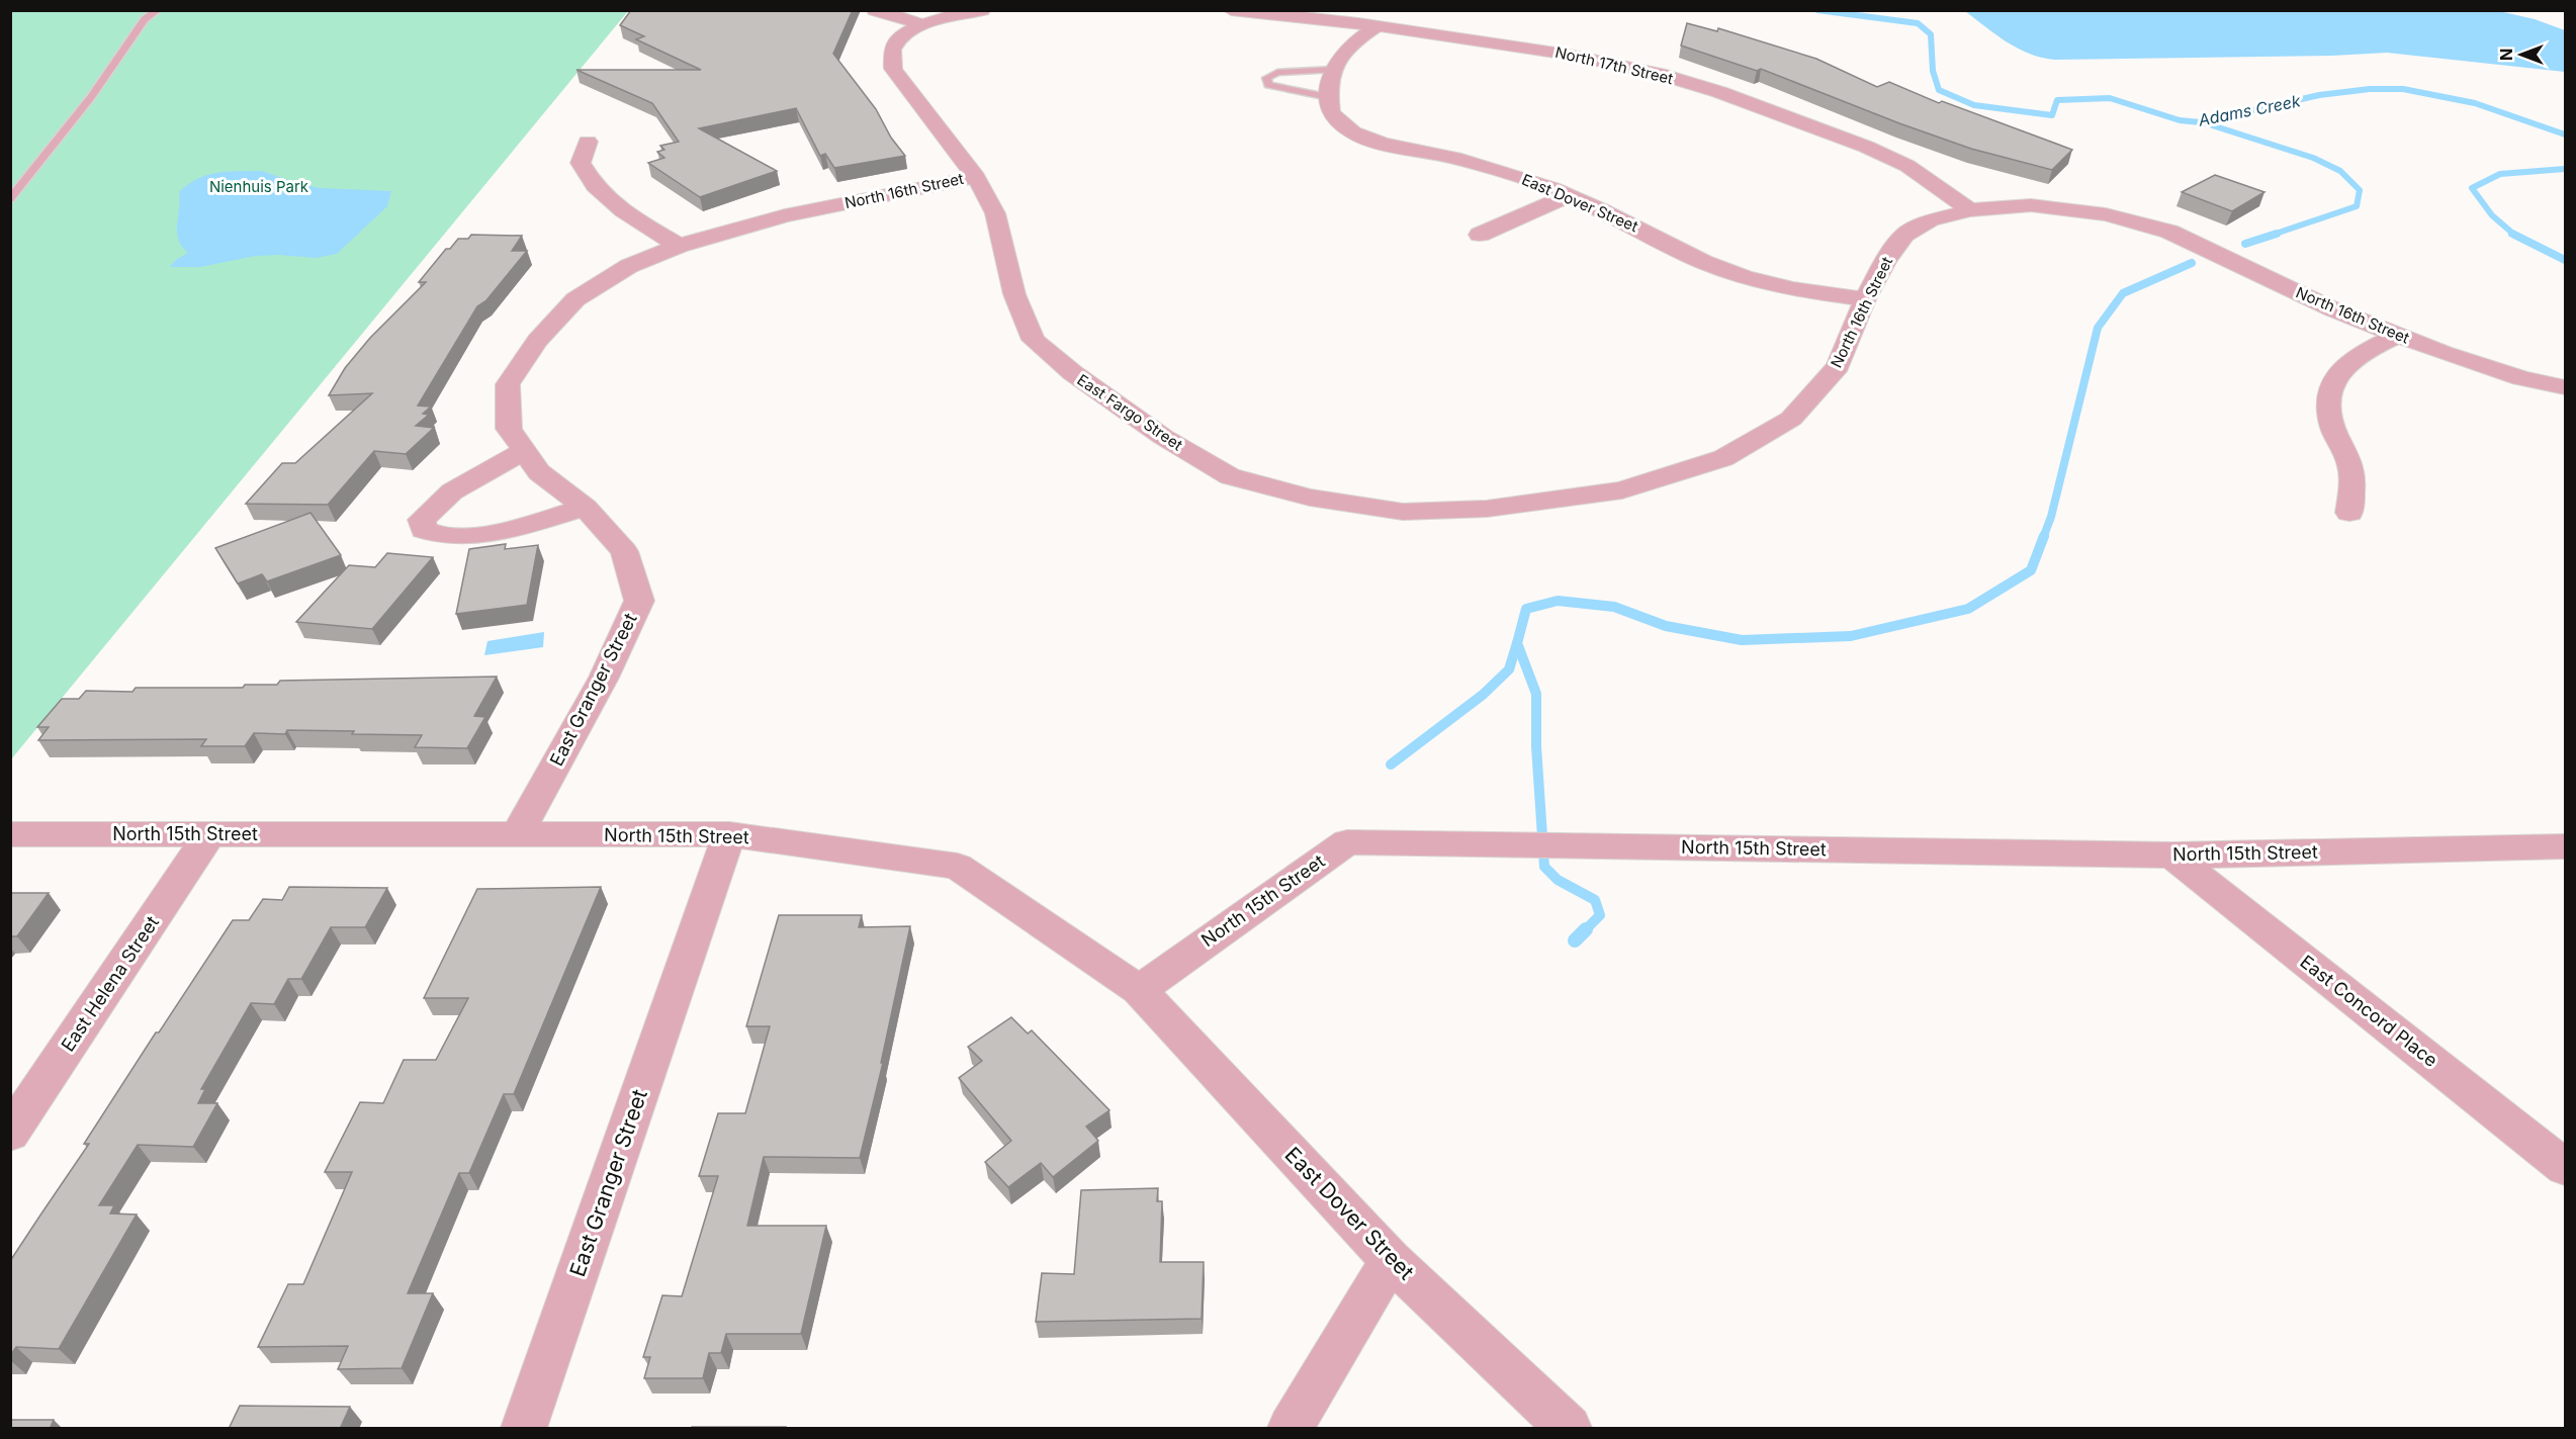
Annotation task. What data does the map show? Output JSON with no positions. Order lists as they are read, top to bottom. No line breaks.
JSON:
{"streets":{"street":["North 17th Street","North 16th Street","East Dover Street","East Fargo Street","East Granger Street","North 15th Street","East Helena Street","East Concord Place"]},"crossings":[["North 17th Street","North 16th Street"],["North 16th Street","East Dover Street"],["North 16th Street","East Fargo Street"],["North 16th Street","East Granger Street"],["East Dover Street","North 15th Street"],["East Granger Street","North 15th Street"],["North 15th Street","East Helena Street"],["North 15th Street","East Concord Place"]],"water":["Adams Creek"],"parks":["Nienhuis Park"],"north":"left"}
